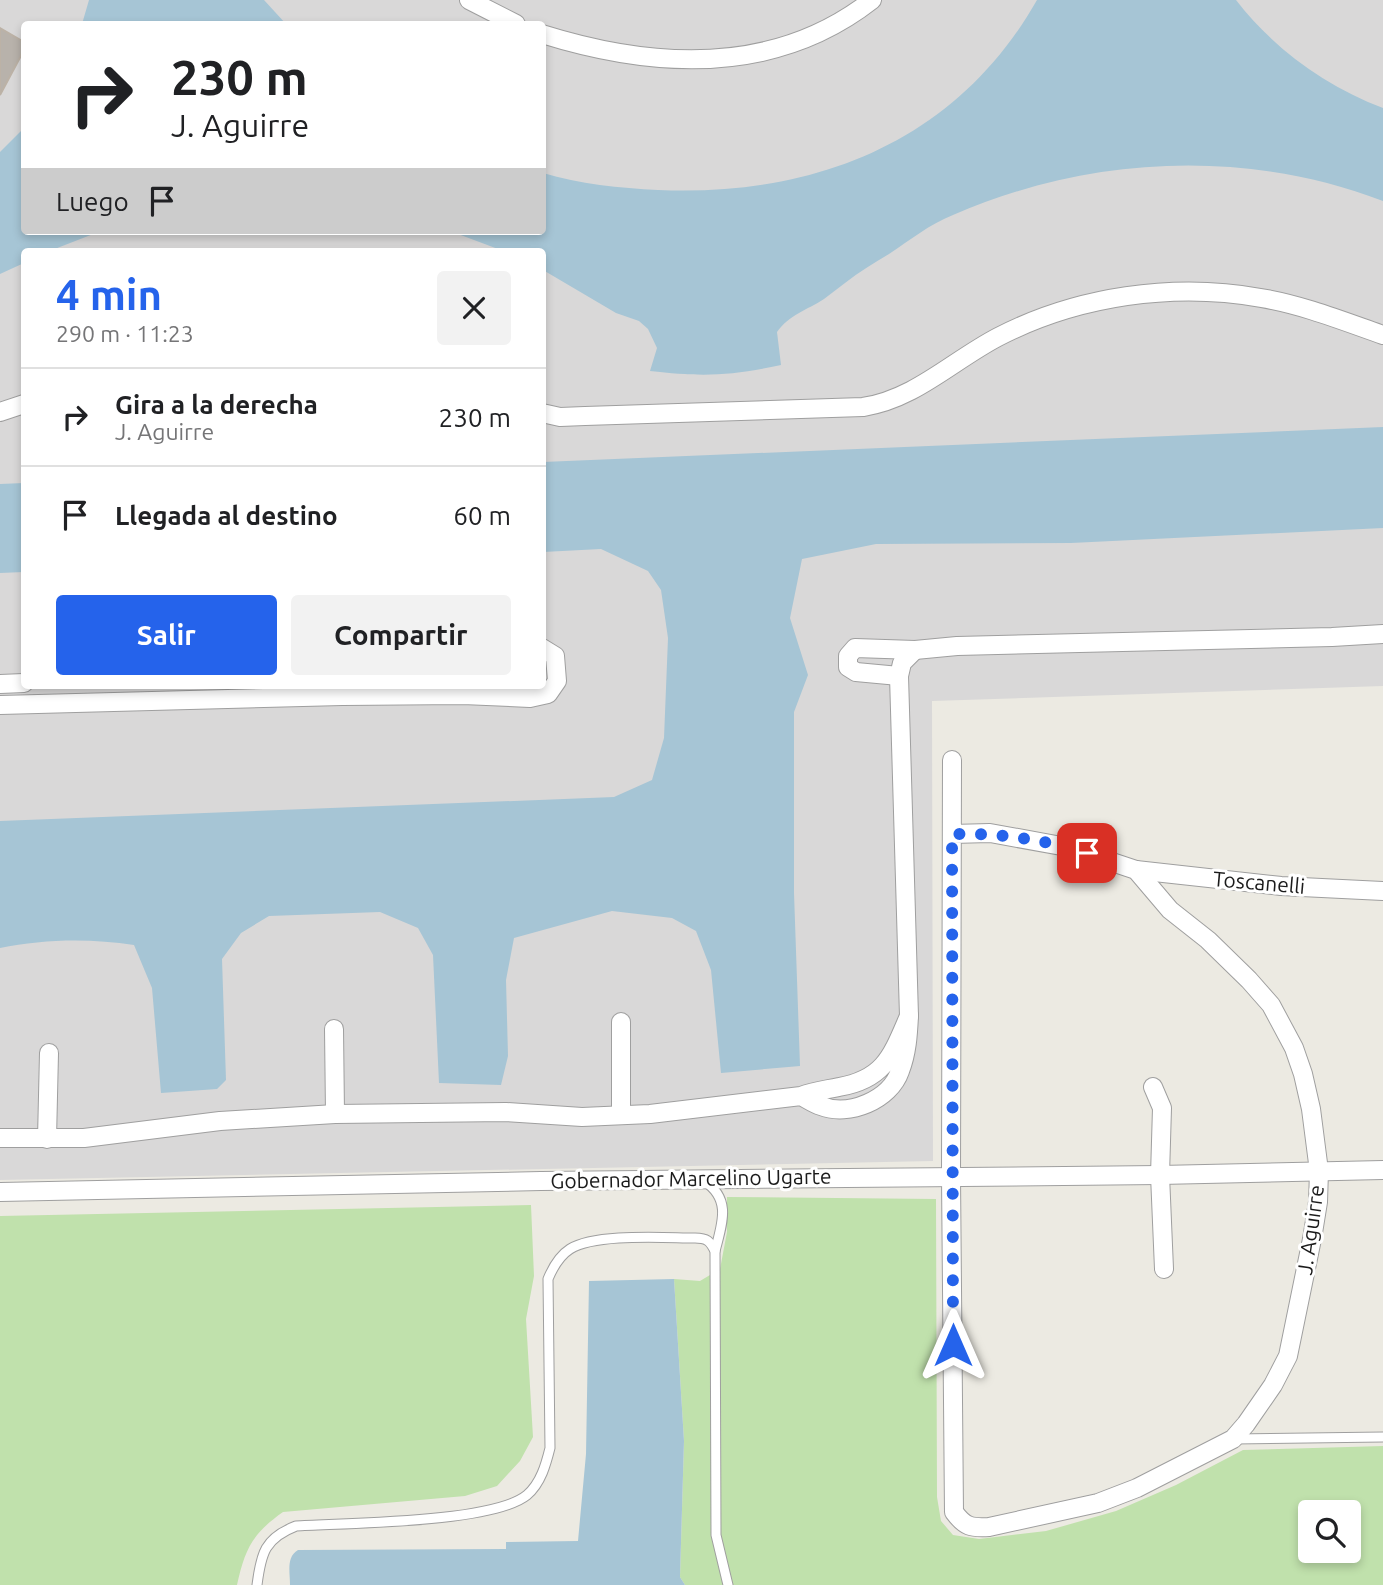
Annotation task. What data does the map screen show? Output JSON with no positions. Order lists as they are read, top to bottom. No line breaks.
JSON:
{"streets":{"street":["Toscanelli","Gobernador Marcelino Ugarte","J. Aguirre"]},"crossings":[["Toscanelli","J. Aguirre"],["Gobernador Marcelino Ugarte","J. Aguirre"]],"page":{"turn":["230 m","J. Aguirre"],"then":"Luego","heading":["4 min","290 m · 11:23"],"list":[{"name":"Gira a la derecha","note":"J. Aguirre","value":"230 m"},{"name":"Llegada al destino","value":"60 m"}],"buttons":["Salir","Compartir"]}}
